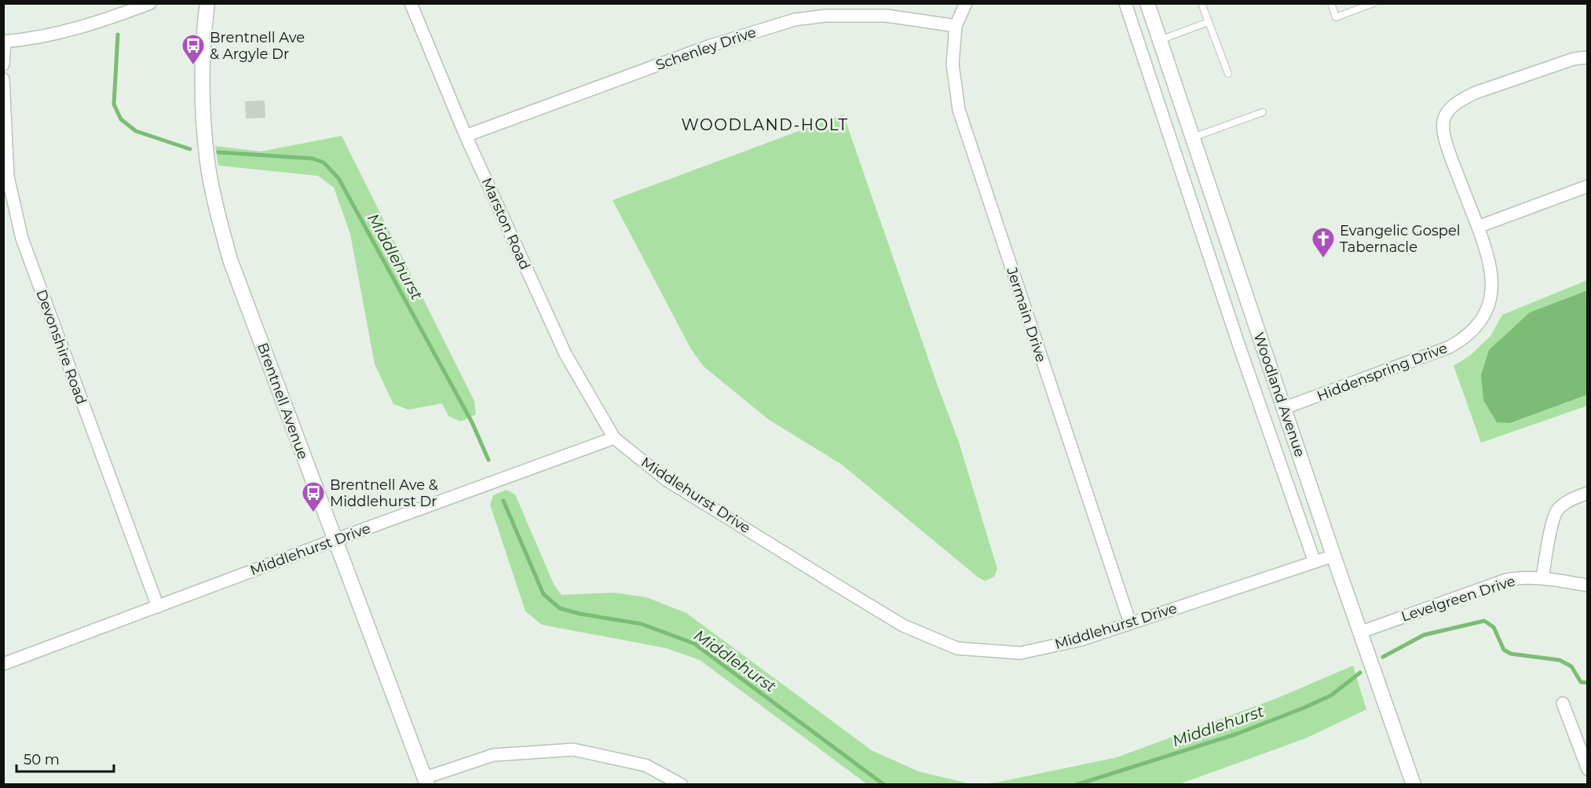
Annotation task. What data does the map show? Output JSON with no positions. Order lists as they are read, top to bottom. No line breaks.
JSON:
{"streets":{"street":["Schenley Drive","Marston Road","Jermain Drive","Devonshire Road","Hiddenspring Drive","Woodland Avenue","Brentnell Avenue","Middlehurst Drive","Levelgreen Drive"]},"crossings":[["Schenley Drive","Marston Road"],["Schenley Drive","Jermain Drive"],["Marston Road","Middlehurst Drive"],["Jermain Drive","Middlehurst Drive"],["Devonshire Road","Middlehurst Drive"],["Hiddenspring Drive","Woodland Avenue"],["Woodland Avenue","Middlehurst Drive"],["Woodland Avenue","Levelgreen Drive"],["Brentnell Avenue","Middlehurst Drive"]],"districts":["WOODLAND-HOLT"],"water":["Middlehurst"],"places":{"bus stop":["Brentnell Ave & Argyle Dr","Brentnell Ave & Middlehurst Dr"],"church":["Evangelic Gospel Tabernacle"]},"scale_bar":"50 m"}
